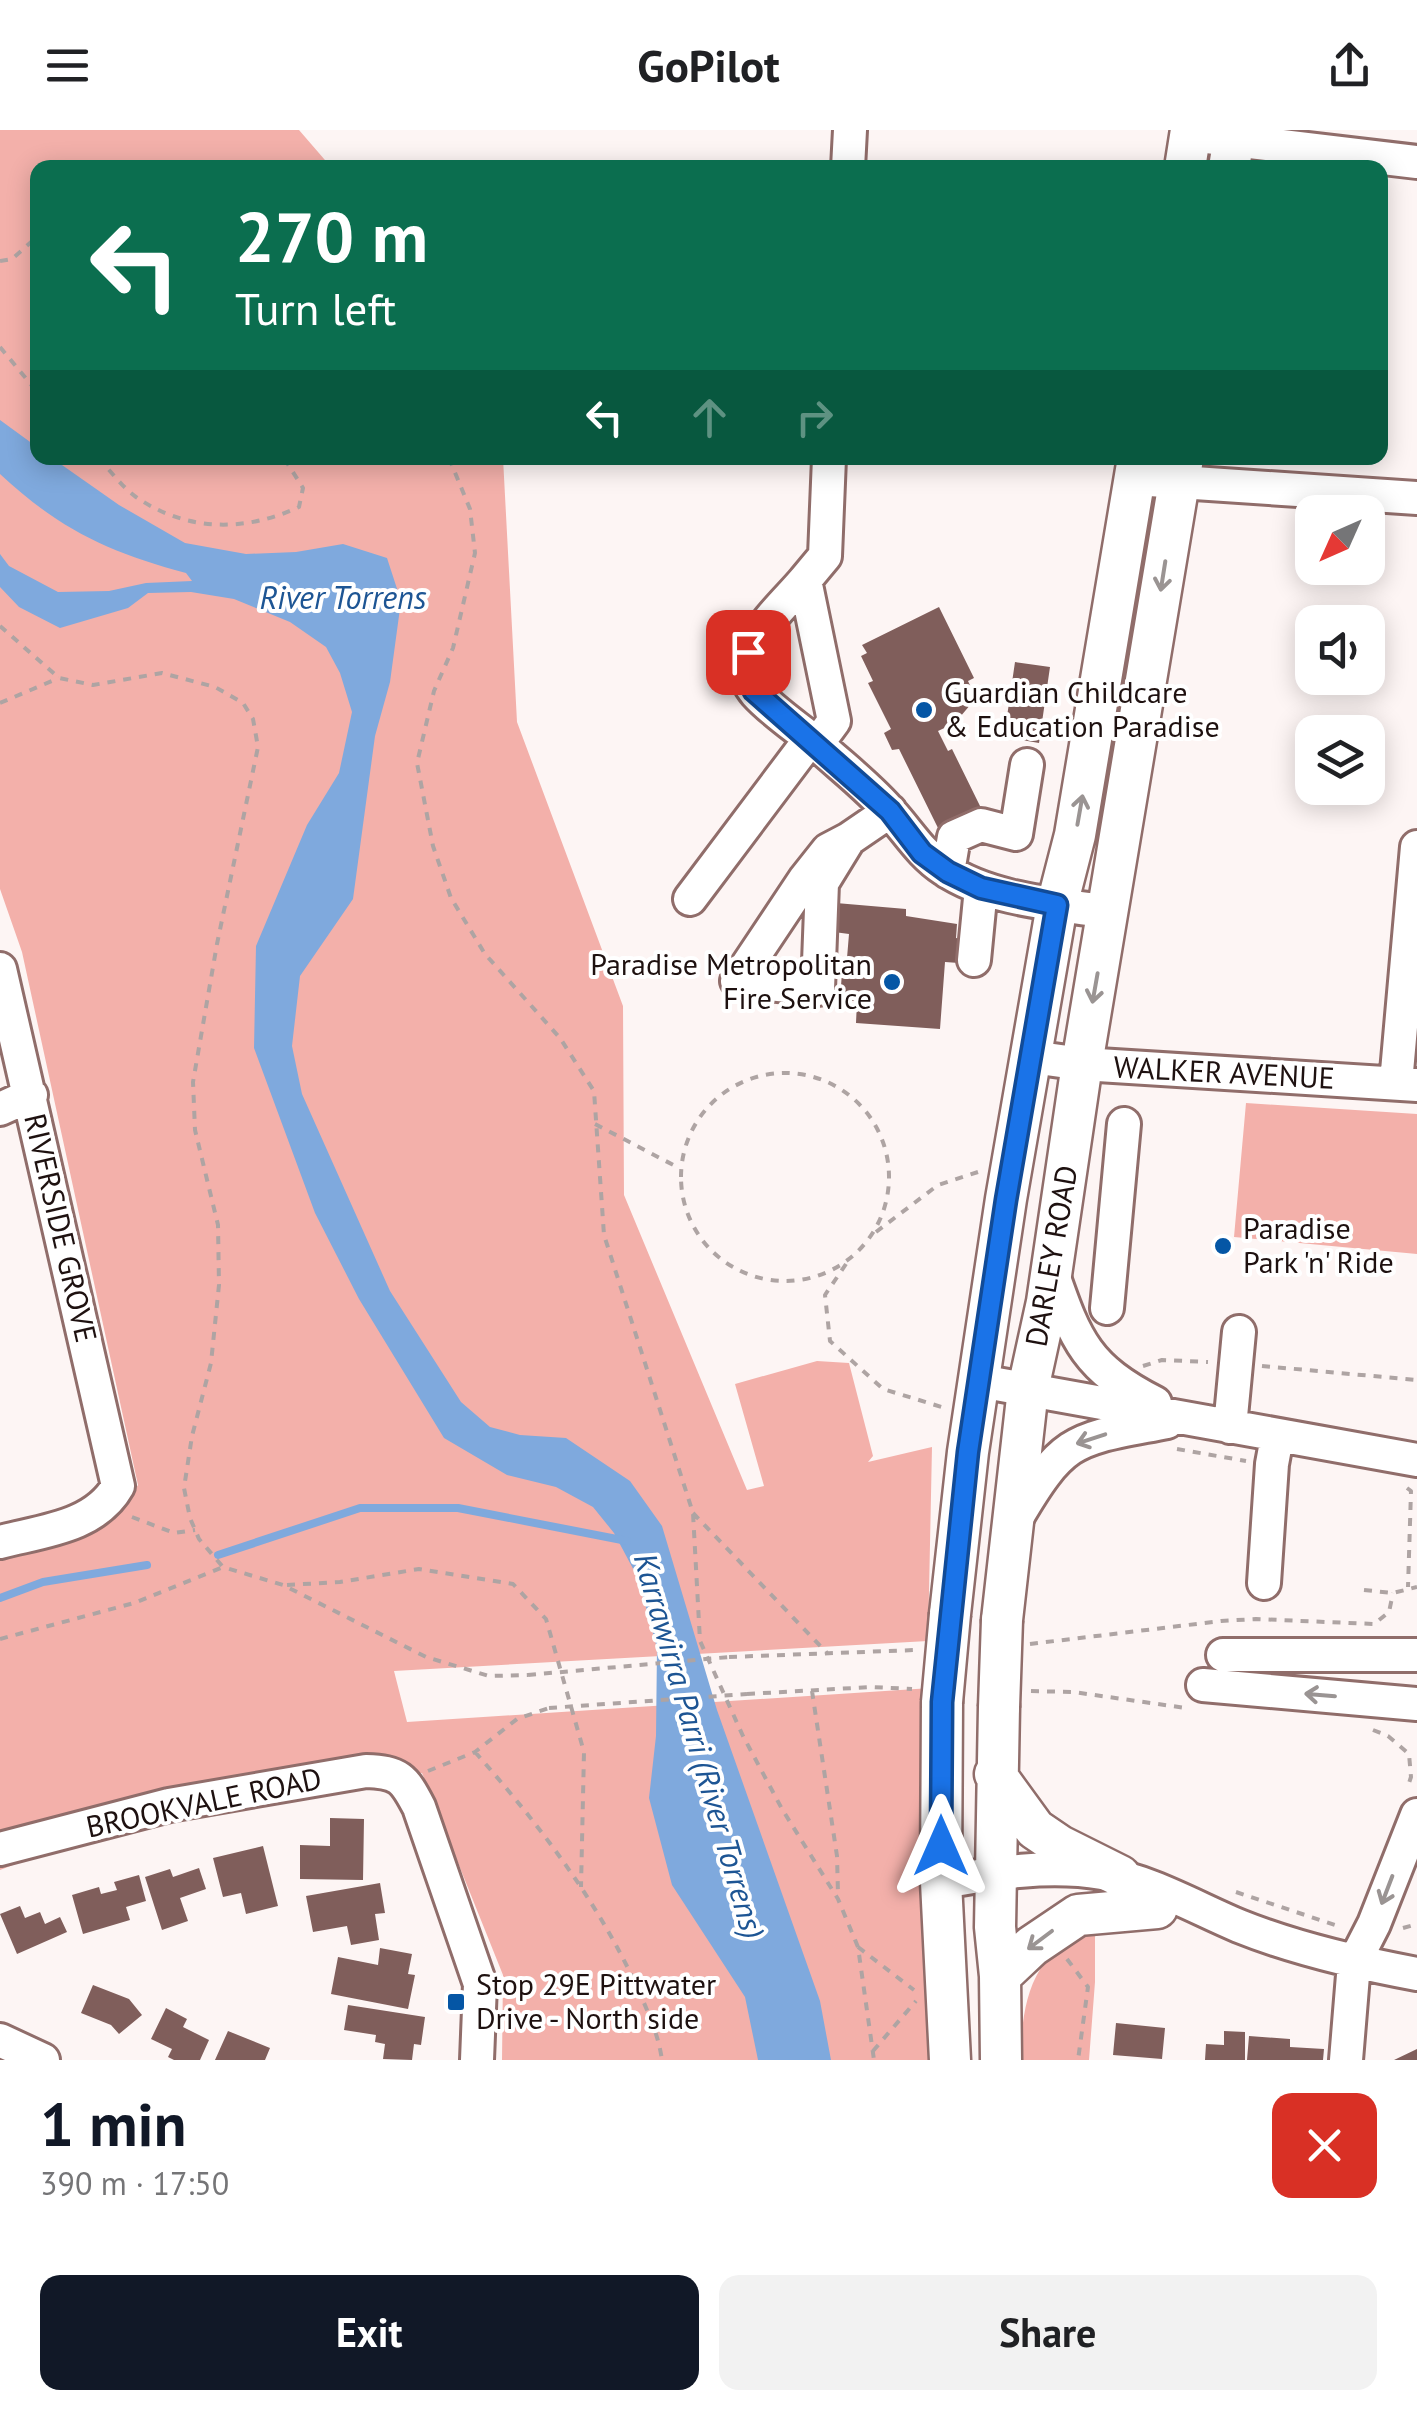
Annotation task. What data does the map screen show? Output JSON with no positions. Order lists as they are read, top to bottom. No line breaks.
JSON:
{"streets":{"main road":["DARLEY ROAD"],"street":["WALKER AVENUE","RIVERSIDE GROVE","BROOKVALE ROAD"]},"crossings":[["WALKER AVENUE","DARLEY ROAD"]],"water":["River Torrens","Karrawirra Parri (River Torrens)"],"places":{"other":["Guardian Childcare & Education Paradise","Paradise Metropolitan Fire Service","Paradise Park 'n' Ride"],"transit":["Stop 29E Pittwater Drive - North side"]},"north":"bottom left","page":{"header":"GoPilot","turn":["270 m","Turn left"],"heading":["1 min","390 m · 17:50"],"buttons":["Exit","Share"]}}
